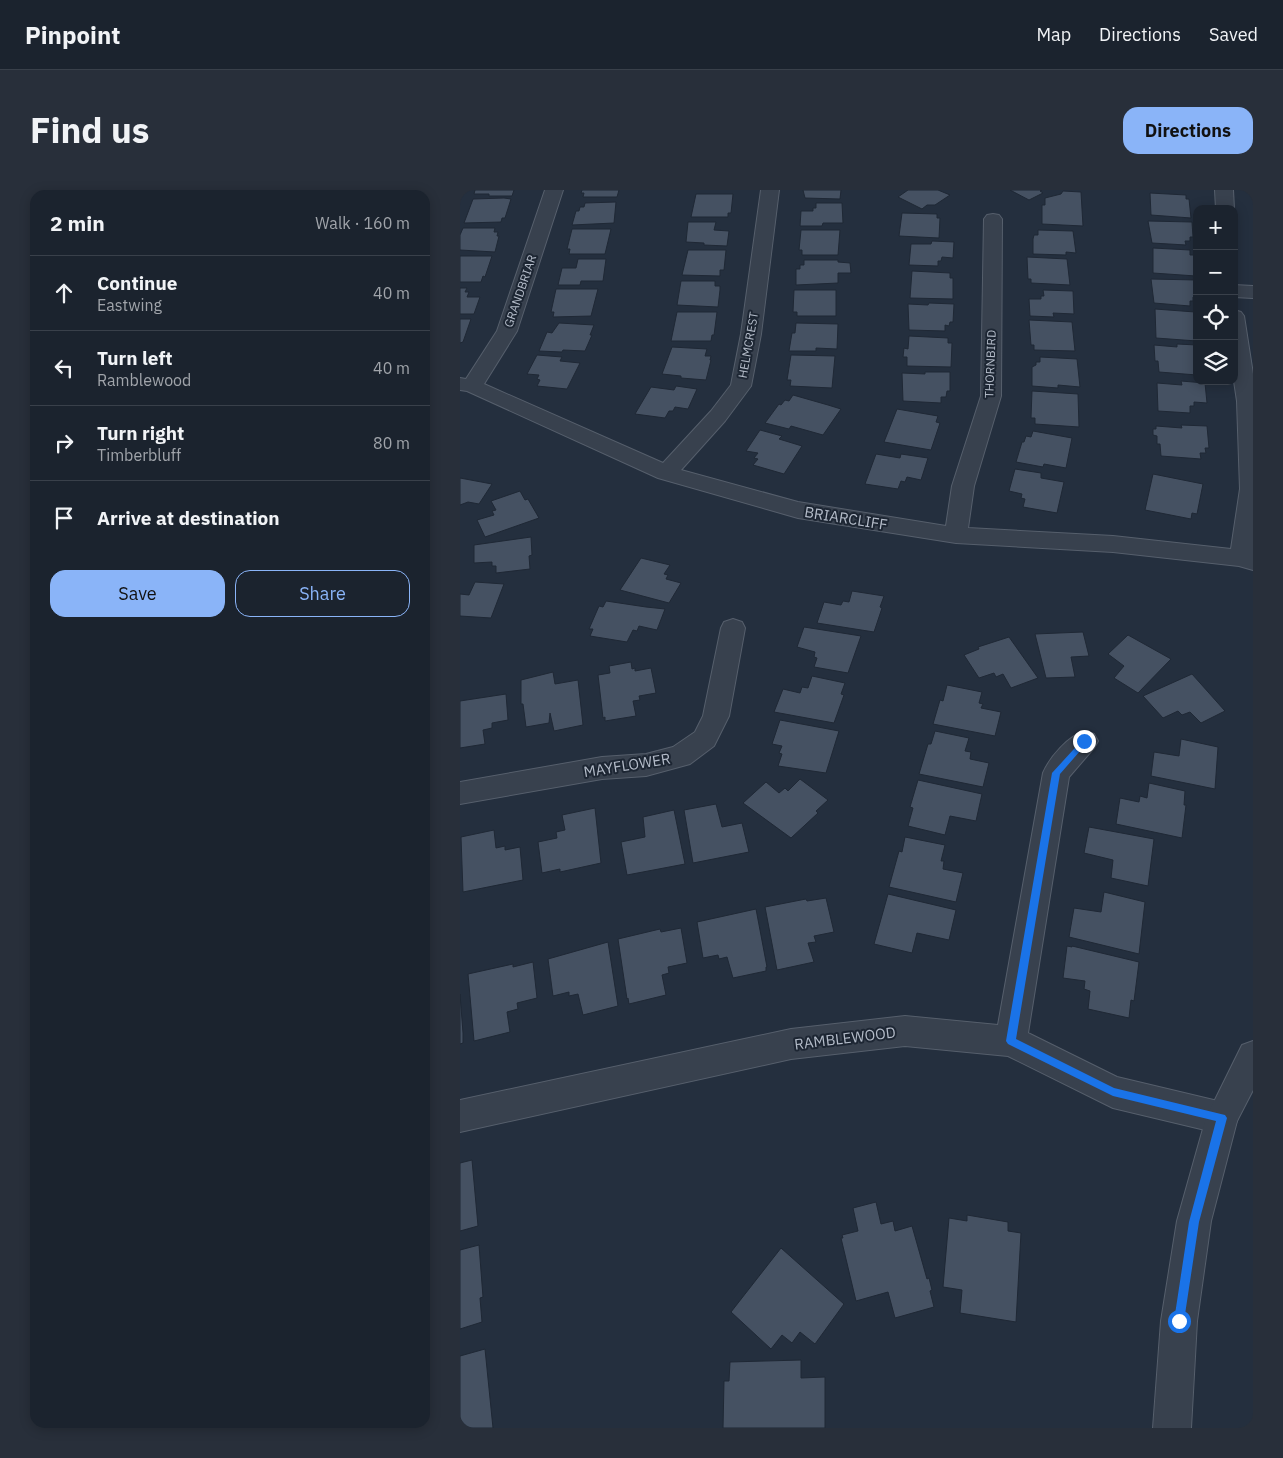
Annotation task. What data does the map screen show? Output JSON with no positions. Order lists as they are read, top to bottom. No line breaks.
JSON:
{"streets":{"street":["GRANDBRIAR","HELMCREST","THORNBIRD","BRIARCLIFF","MAYFLOWER","RAMBLEWOOD"]},"crossings":[["GRANDBRIAR","BRIARCLIFF"],["HELMCREST","BRIARCLIFF"],["THORNBIRD","BRIARCLIFF"]],"page":{"header":"Pinpoint","nav":["Map","Directions","Saved"],"title":"Find us","buttons":["Directions",["Save","Share"]],"heading":["2 min","Walk · 160 m"],"map_buttons":["+","−"],"list":[["Continue","Eastwing","40 m"],["Turn left","Ramblewood","40 m"],["Turn right","Timberbluff","80 m"],"Arrive at destination"]}}
